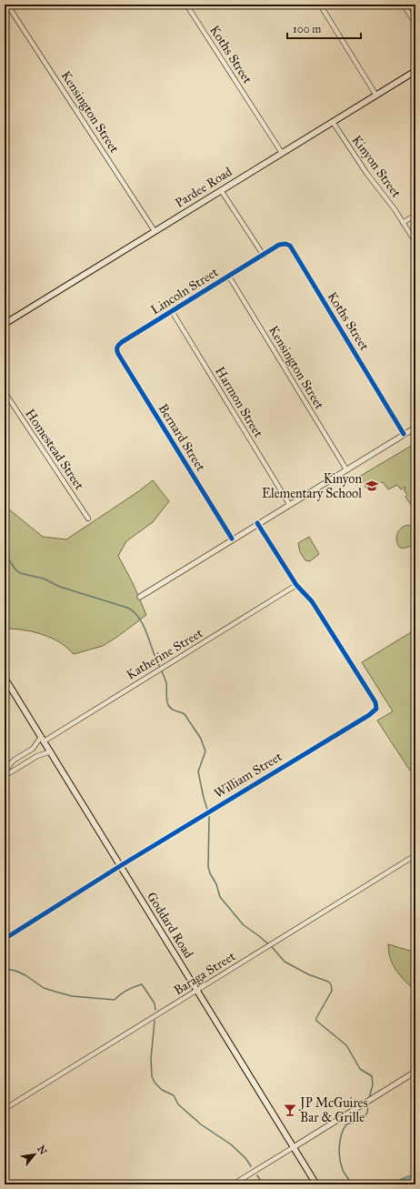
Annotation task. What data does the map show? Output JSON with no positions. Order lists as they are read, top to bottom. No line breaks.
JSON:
{"streets":{"main road":["Pardee Road","Goddard Road"],"street":["Koths Street","Kensington Street","Kinyon Street","Lincoln Street","Harmon Street","Bernard Street","Homestead Street","Katherine Street","William Street","Baraga Street"]},"crossings":[["Koths Street","Pardee Road"],["Koths Street","Lincoln Street"],["Kensington Street","Pardee Road"],["Kensington Street","Lincoln Street"],["Kinyon Street","Pardee Road"],["Lincoln Street","Harmon Street"],["Lincoln Street","Bernard Street"],["Katherine Street","William Street"],["Katherine Street","Goddard Road"],["William Street","Goddard Road"],["Goddard Road","Baraga Street"]],"places":{"school or university":["Kinyon Elementary School"],"bar":["JP McGuires Bar & Grille"]},"scale_bar":"100 m","north":"top right"}
